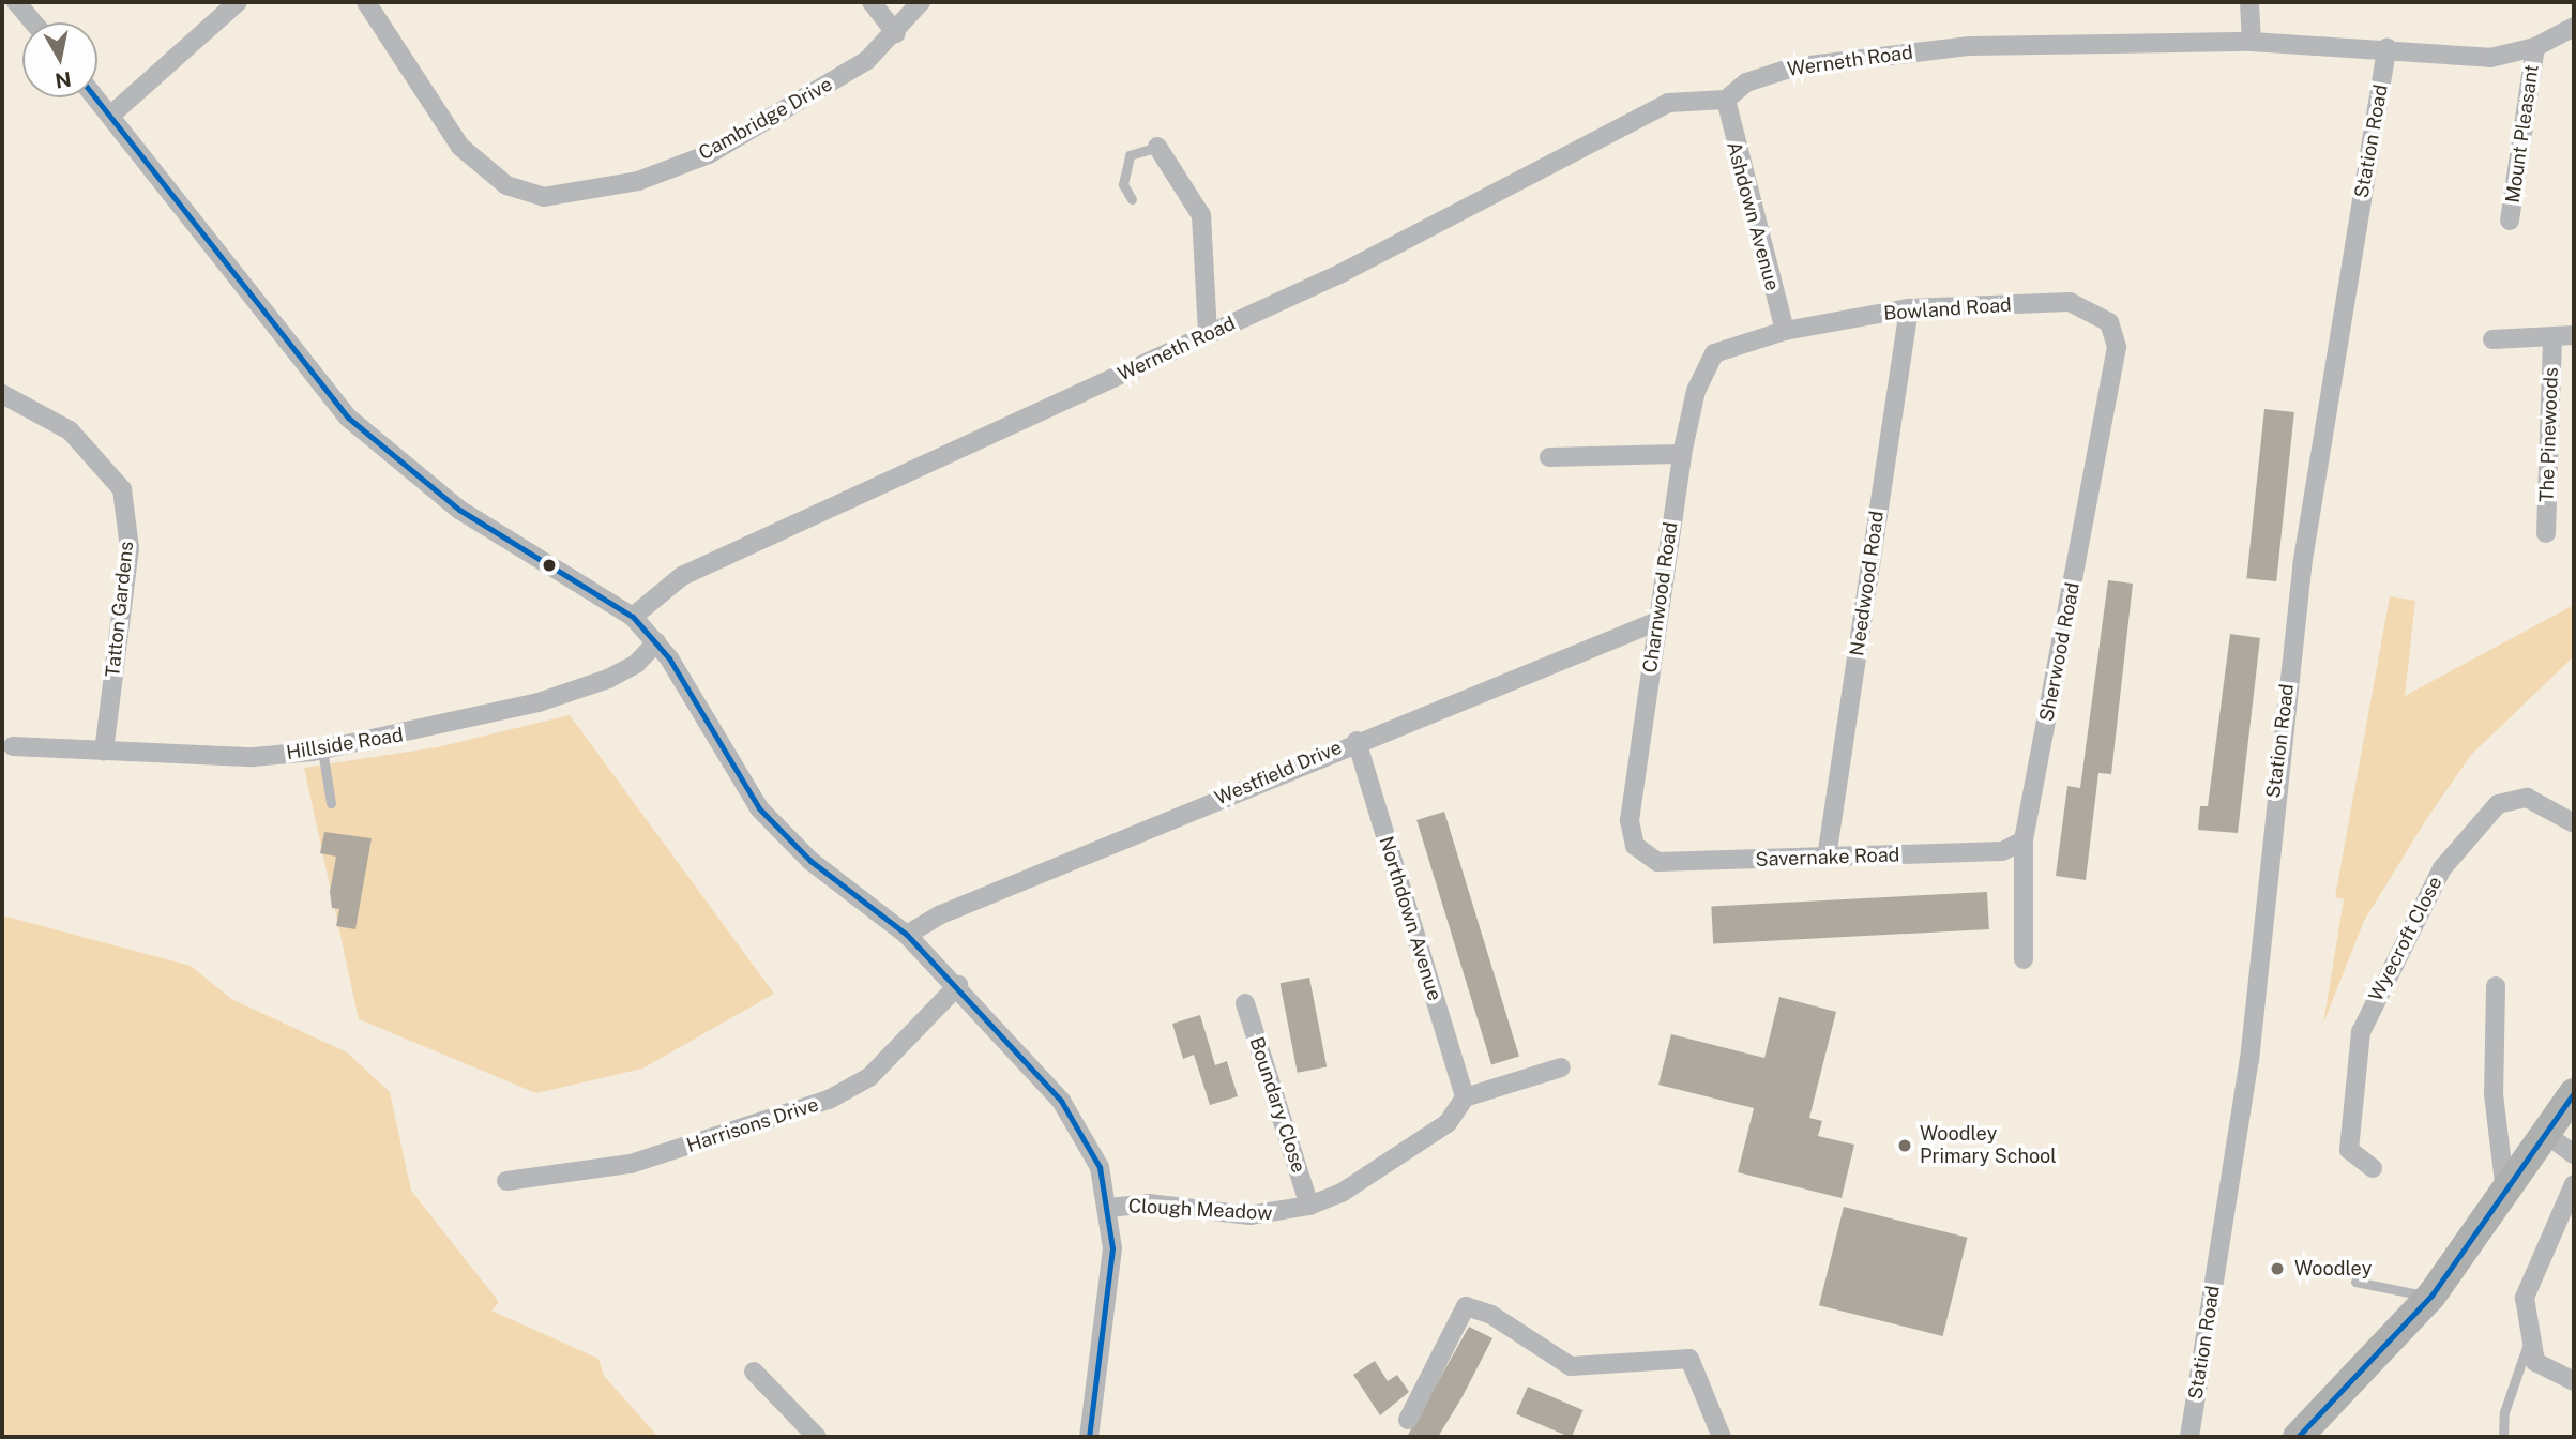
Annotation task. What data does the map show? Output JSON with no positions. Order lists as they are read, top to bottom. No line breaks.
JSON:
{"streets":{"street":["Werneth Road","Cambridge Drive","Mount Pleasant","Station Road","Ashdown Avenue","Bowland Road","The Pinewoods","Needwood Road","Charnwood Road","Tatton Gardens","Sherwood Road","Hillside Road","Westfield Drive","Savernake Road","Northdown Avenue","Wyecroft Close","Boundary Close","Harrisons Drive","Clough Meadow"]},"crossings":[["Werneth Road","Mount Pleasant"],["Werneth Road","Station Road"],["Werneth Road","Ashdown Avenue"],["Ashdown Avenue","Bowland Road"],["Bowland Road","Needwood Road"],["Bowland Road","Charnwood Road"],["Bowland Road","Sherwood Road"],["Needwood Road","Savernake Road"],["Charnwood Road","Westfield Drive"],["Charnwood Road","Savernake Road"],["Tatton Gardens","Hillside Road"],["Sherwood Road","Savernake Road"],["Westfield Drive","Northdown Avenue"],["Northdown Avenue","Clough Meadow"],["Boundary Close","Clough Meadow"]],"places":["Woodley Primary School","Woodley"],"north":"bottom"}
